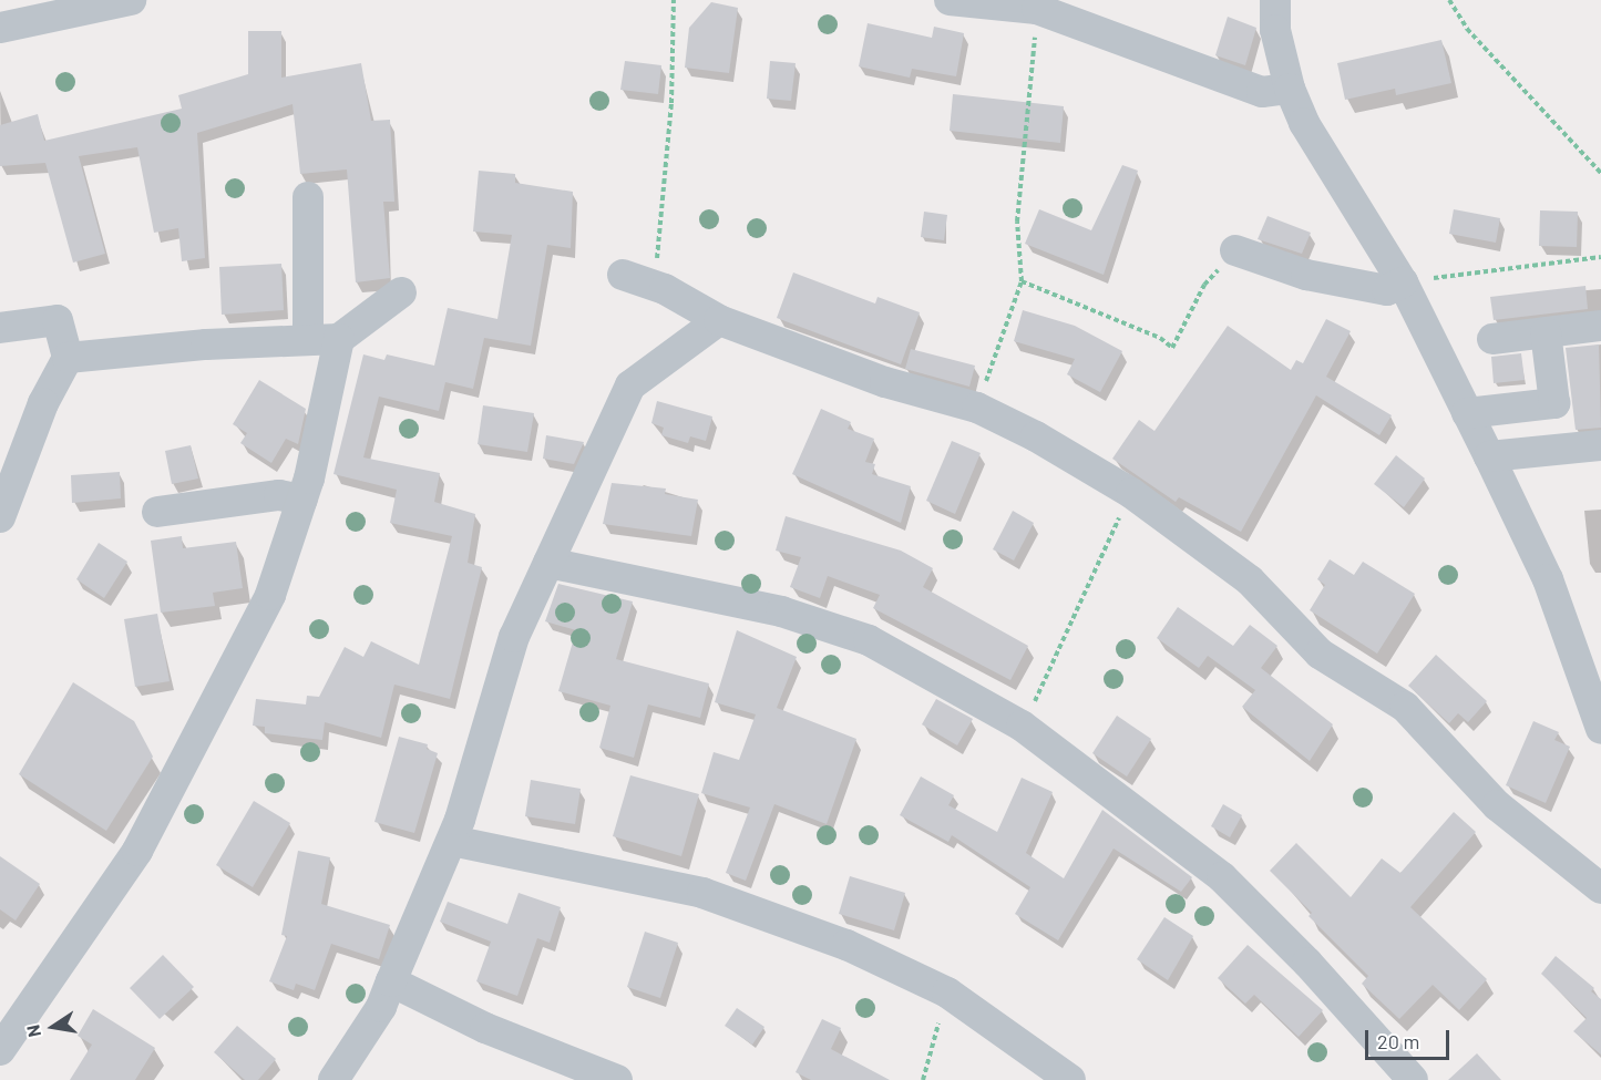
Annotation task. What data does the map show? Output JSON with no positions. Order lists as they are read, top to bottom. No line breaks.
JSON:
{"scale_bar":"20 m","north":"left"}
